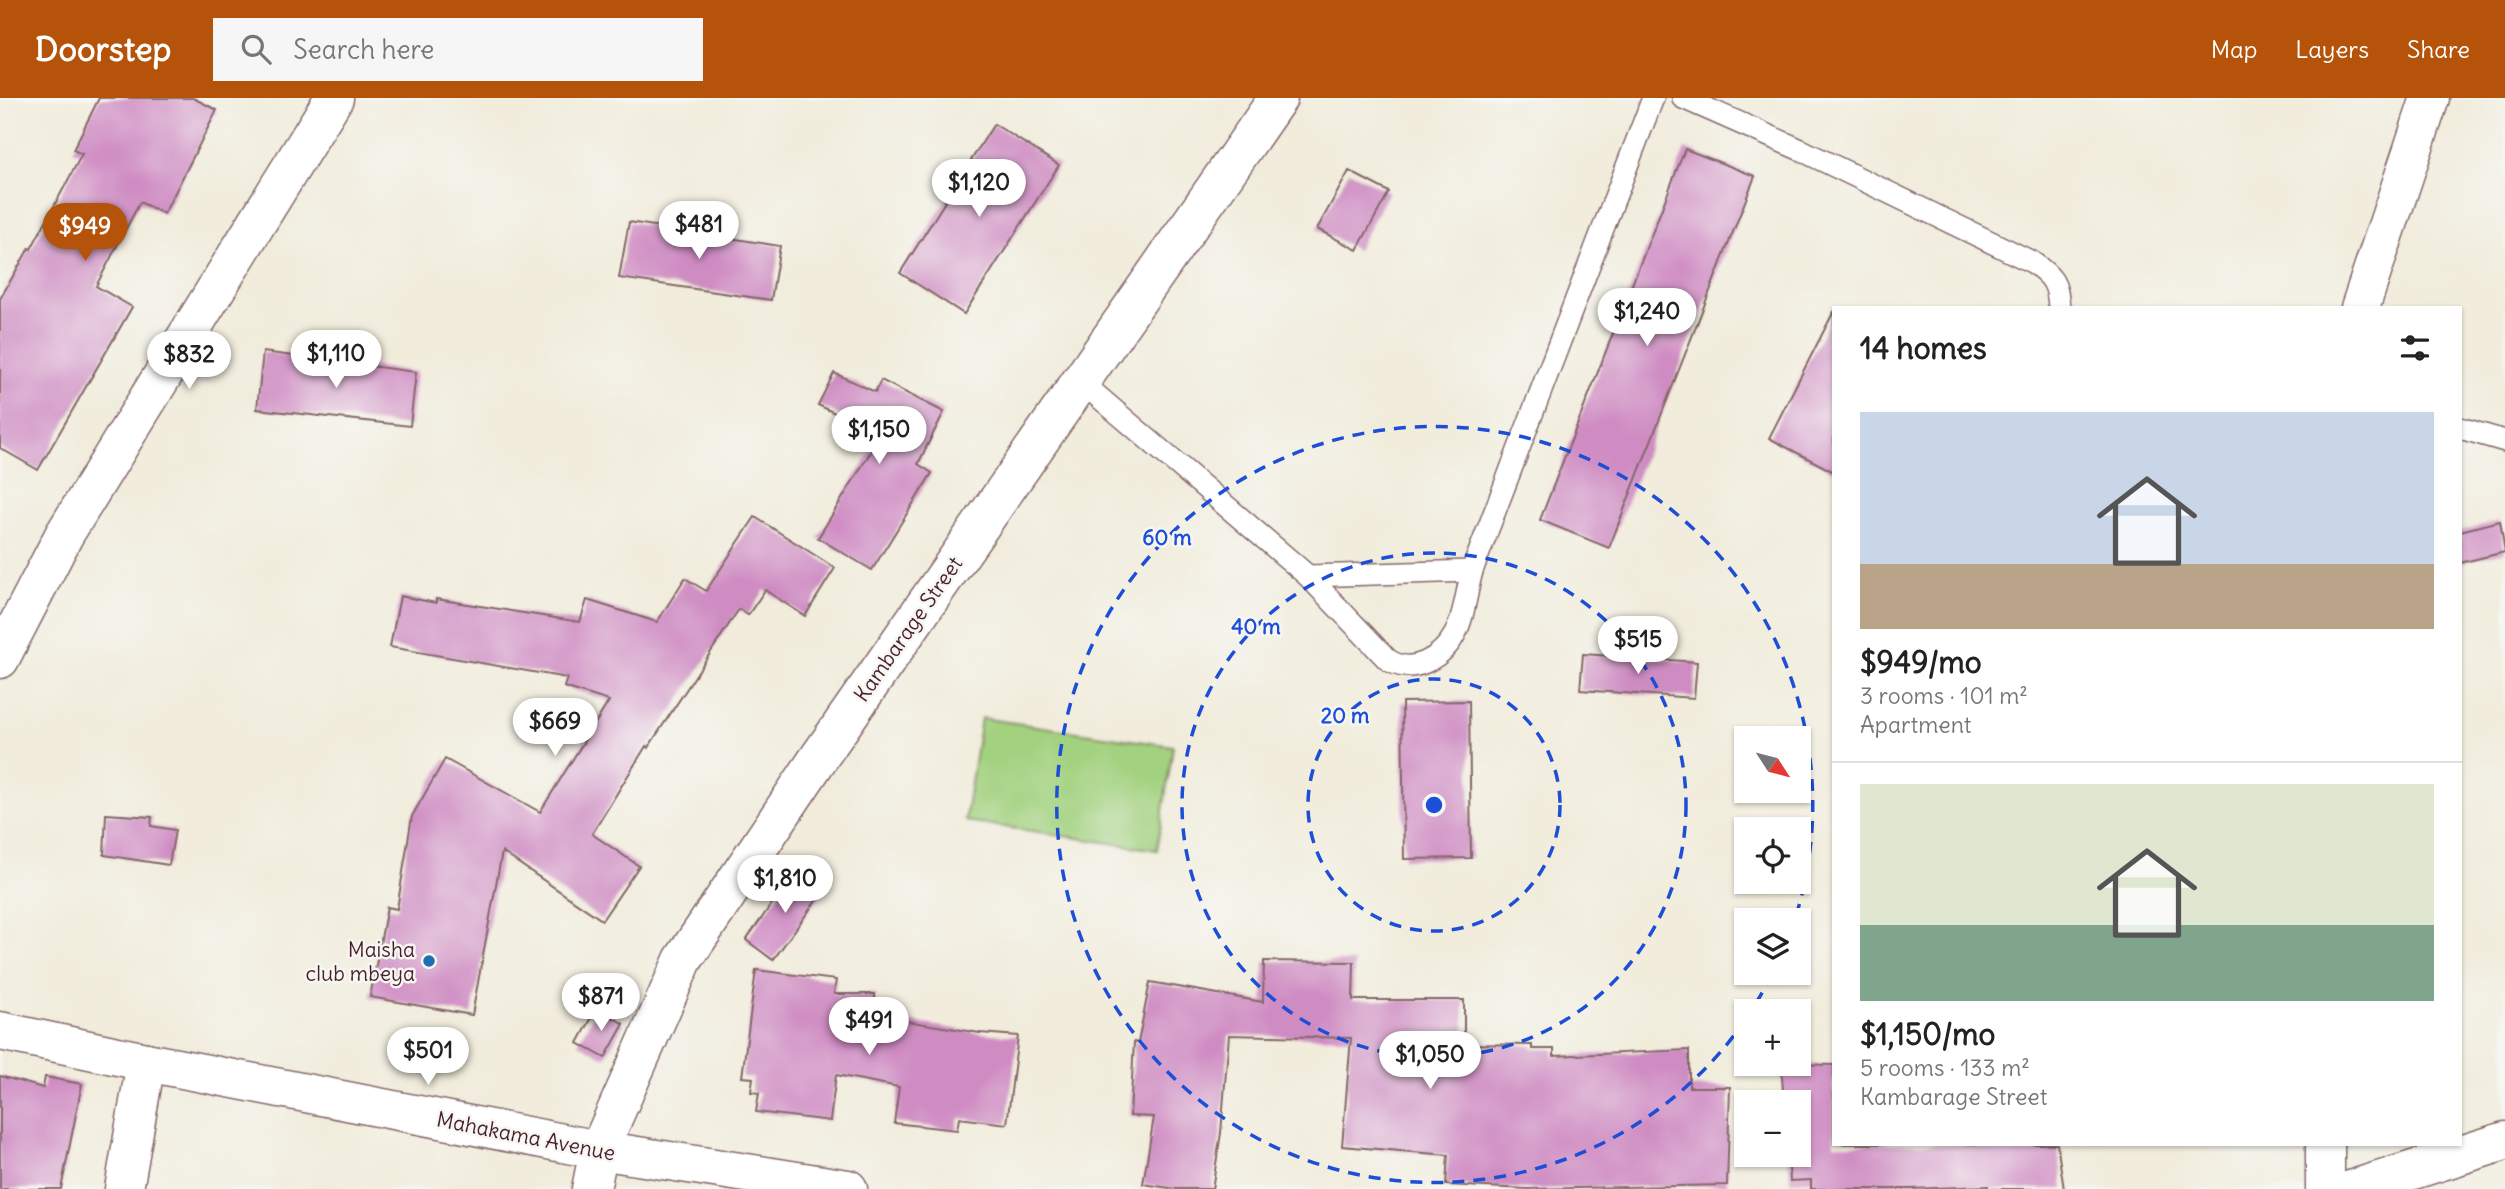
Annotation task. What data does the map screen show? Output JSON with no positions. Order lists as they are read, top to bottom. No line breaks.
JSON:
{"streets":{"street":["Kambarage Street","Mahakama Avenue"]},"crossings":[["Kambarage Street","Mahakama Avenue"]],"places":["Maisha club mbeya"],"north":"bottom right","page":{"header":"Doorstep","search":"Search here","nav":["Map","Layers","Share"],"price":["$1,120","$481","$949","$1,240","$1,110","$832","$1,150","$515","$669","$1,810","$871","$491","$501","$1,050"],"heading":"14 homes","list":[{"name":"$949/mo","note":"3 rooms · 101 m² · Apartment"},{"name":"$1,150/mo","note":"5 rooms · 133 m² · Kambarage Street"}],"map_buttons":["+","−"]},"rings":["60 m","40 m","20 m"]}
